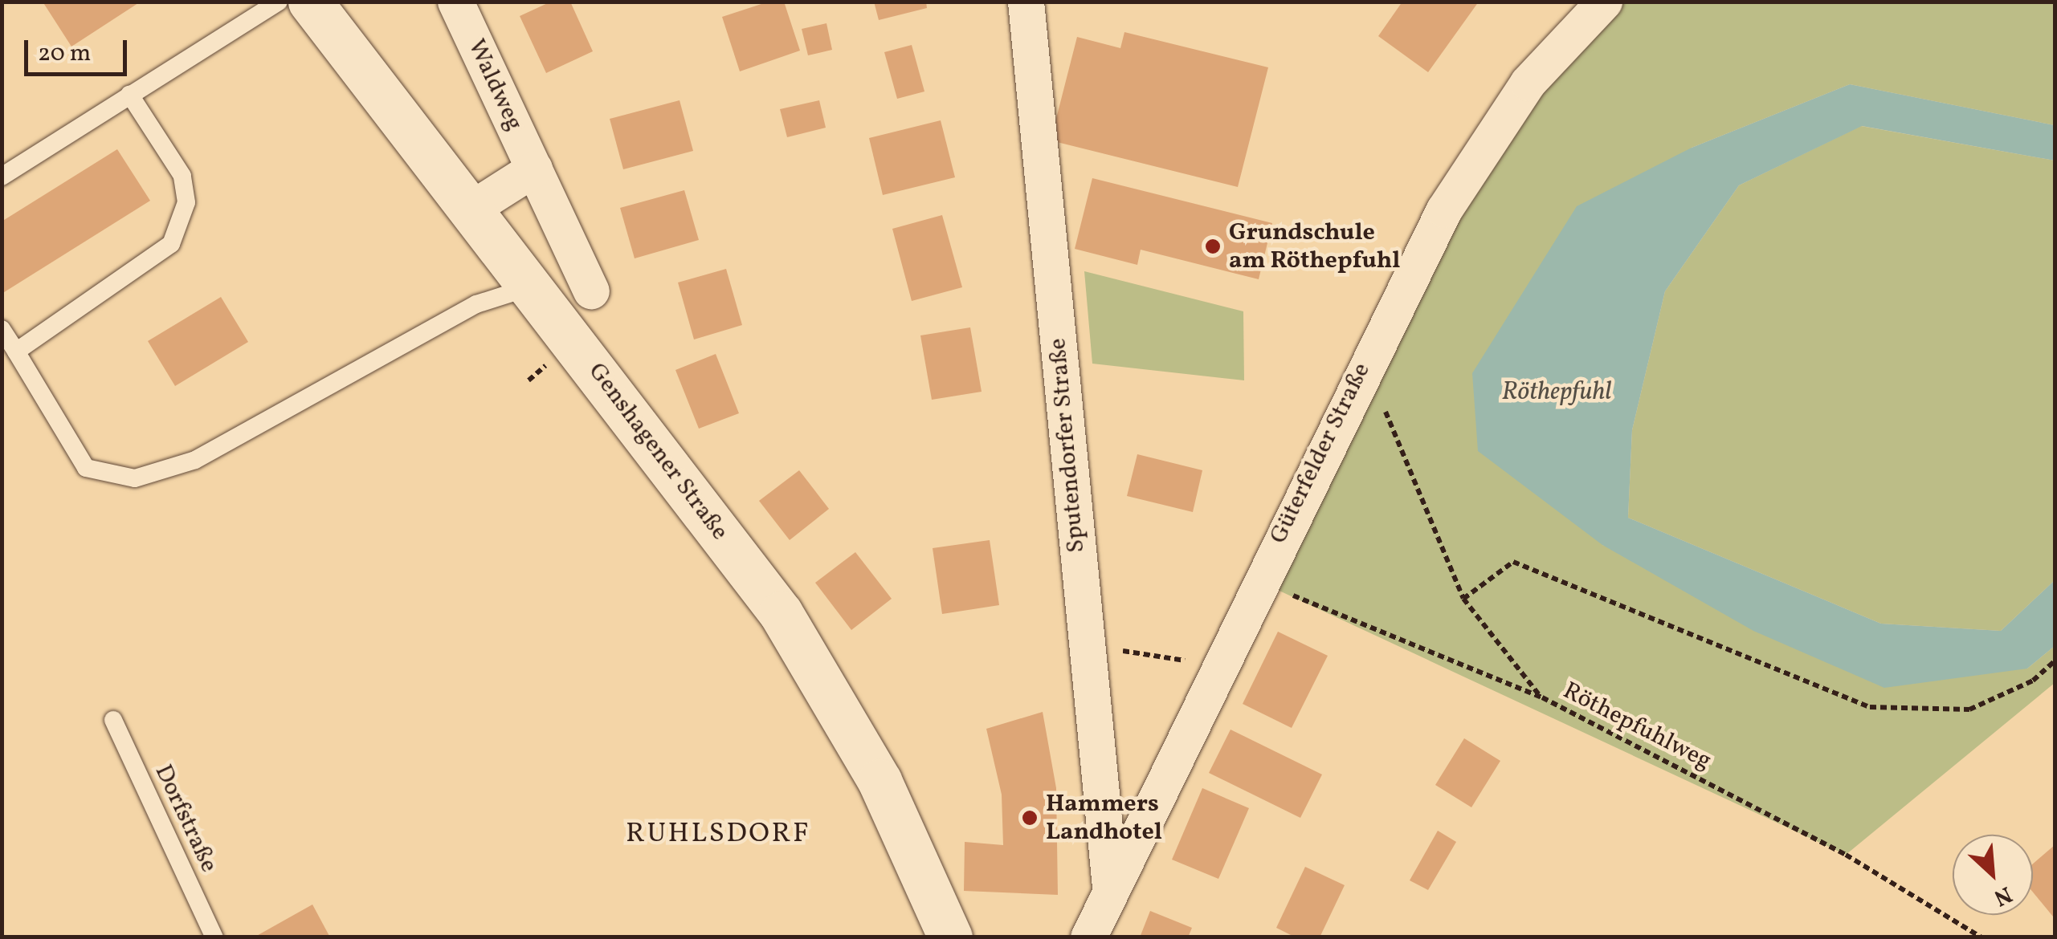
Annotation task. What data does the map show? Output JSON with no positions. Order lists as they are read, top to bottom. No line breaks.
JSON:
{"streets":{"main road":["Genshagener Straße"],"street":["Waldweg","Sputendorfer Straße","Güterfelder Straße"],"lane":["Dorfstraße"],"path":["Röthepfuhlweg"]},"crossings":[["Sputendorfer Straße","Güterfelder Straße"],["Güterfelder Straße","Röthepfuhlweg"]],"districts":["RUHLSDORF"],"water":["Röthepfuhl"],"places":["Grundschule am Röthepfuhl","Hammers Landhotel"],"scale_bar":"20 m","north":"bottom right"}
